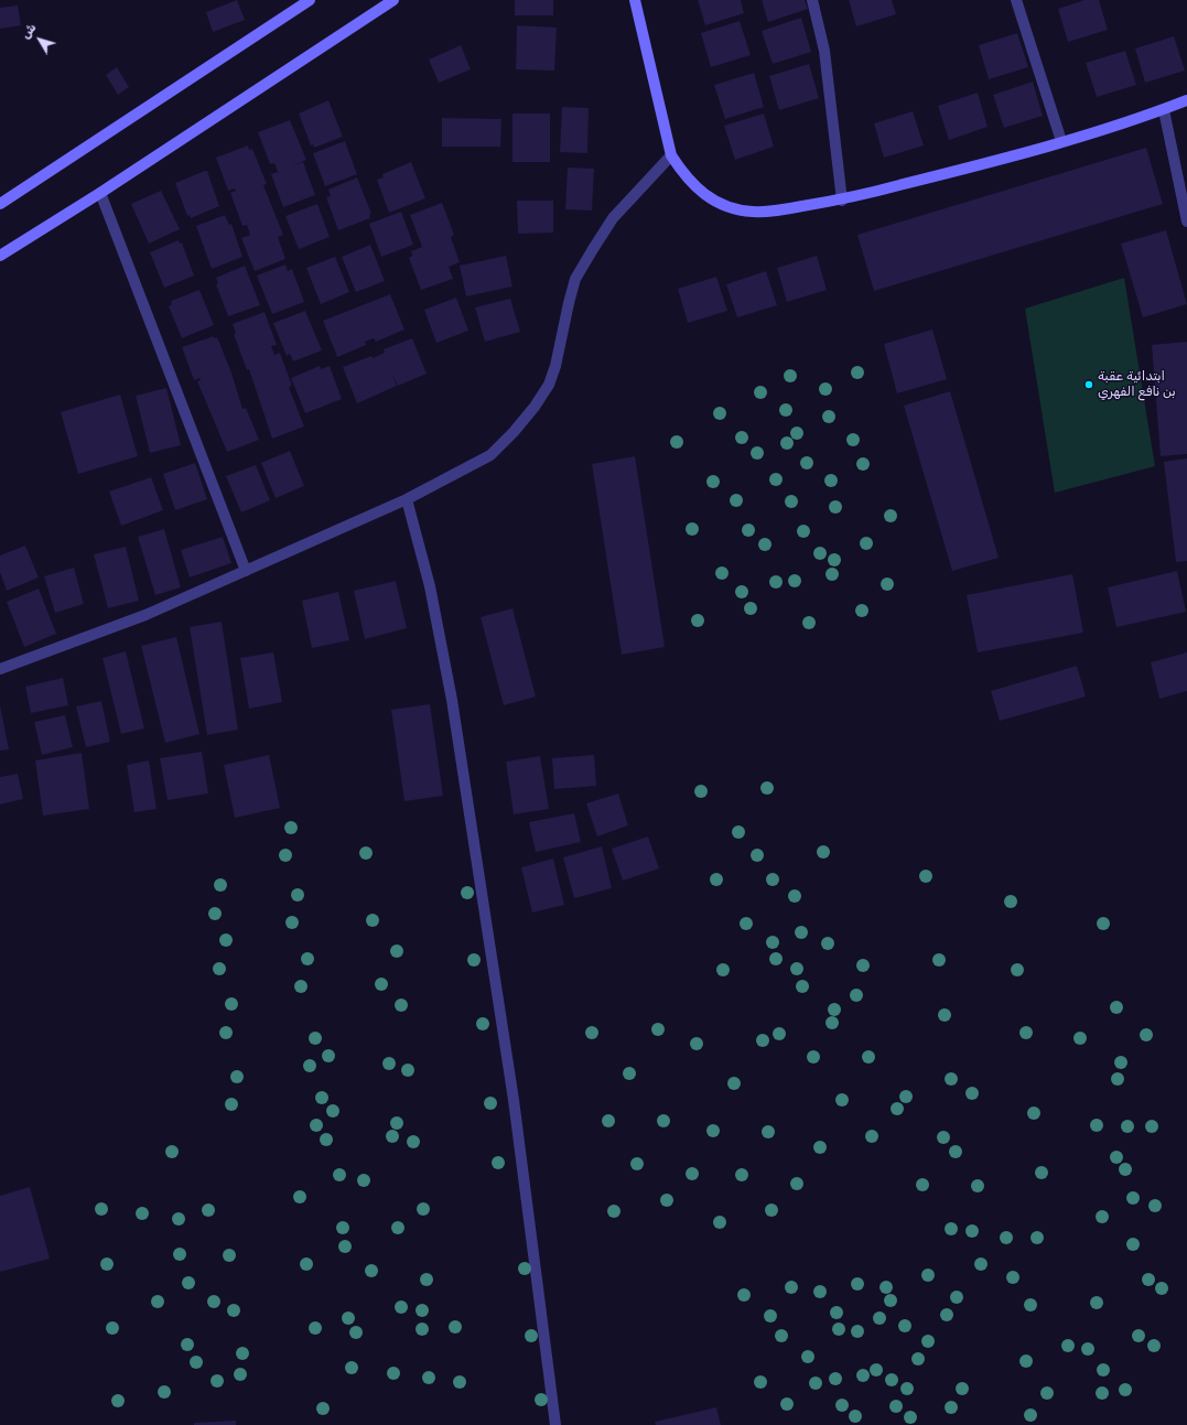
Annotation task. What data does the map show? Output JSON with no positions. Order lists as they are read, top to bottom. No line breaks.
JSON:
{"places":["ابتدائية عقبة بن نافع الفهري"],"north":"top left"}
